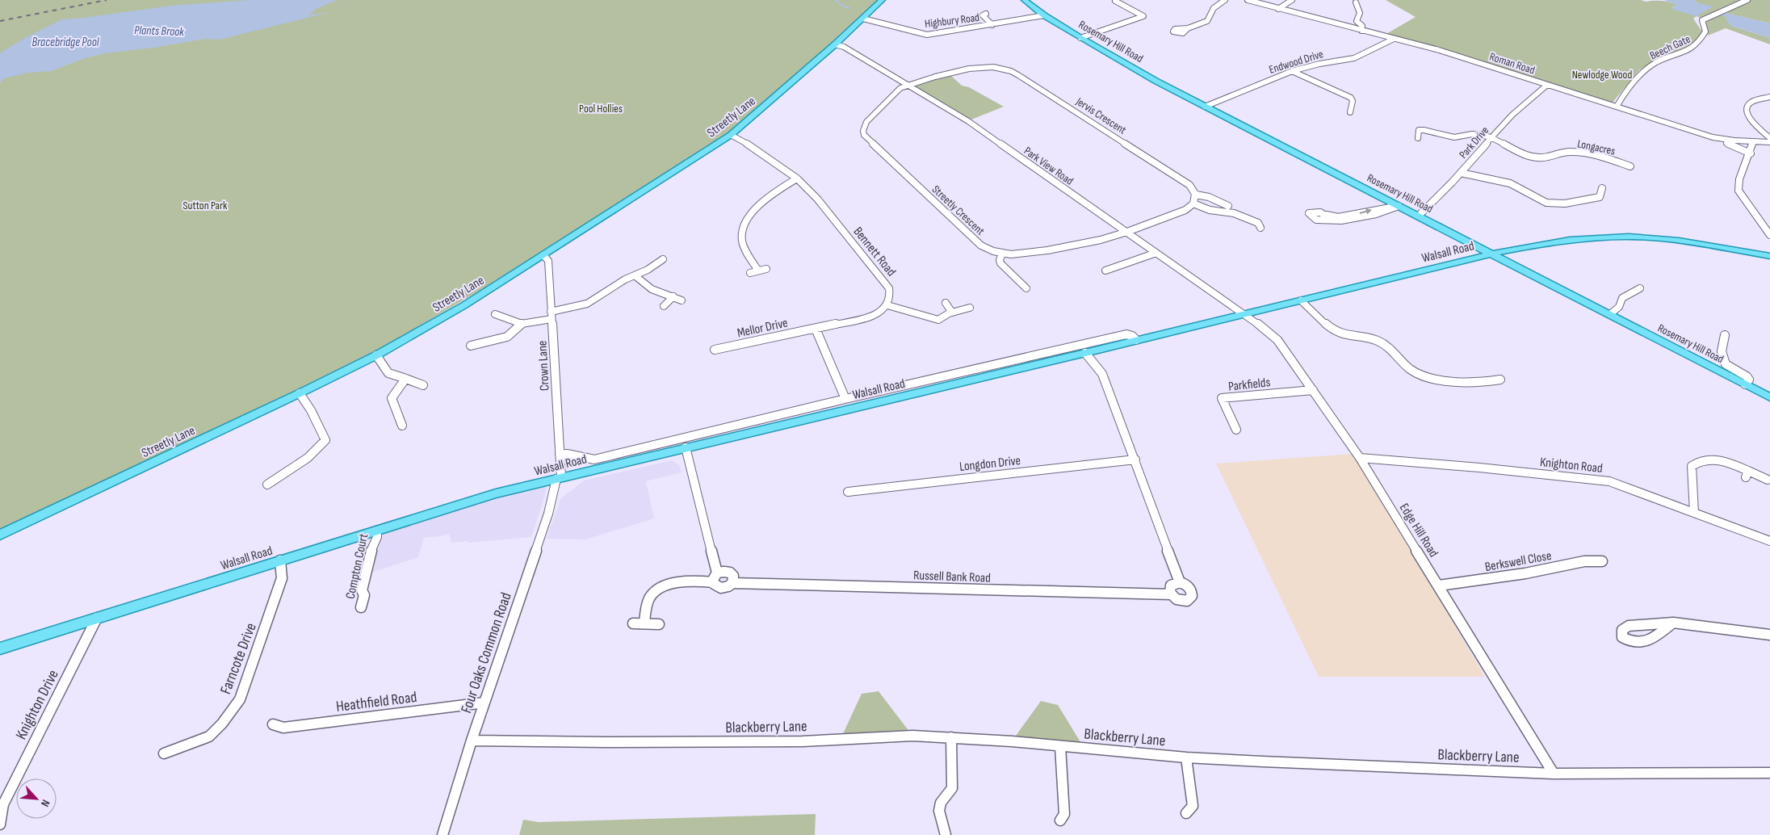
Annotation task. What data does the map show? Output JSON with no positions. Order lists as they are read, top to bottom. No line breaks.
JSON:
{"streets":{"main road":["Rosemary Hill Road","Streetly Lane","Walsall Road"],"street":["Highbury Road","Beech Gate","Endwood Drive","Roman Road","Jervis Crescent","Park Drive","Longacres","Park View Road","Streetly Crescent","Bennett Road","Mellor Drive","Crown Lane","Parkfields","Longdon Drive","Knighton Road","Edge Hill Road","Berkswell Close","Compton Court","Russell Bank Road","Four Oaks Common Road","Farncote Drive","Heathfield Road","Knighton Drive","Blackberry Lane"]},"crossings":[["Highbury Road","Rosemary Hill Road"],["Highbury Road","Streetly Lane"],["Rosemary Hill Road","Endwood Drive"],["Rosemary Hill Road","Park Drive"],["Rosemary Hill Road","Walsall Road"],["Beech Gate","Roman Road"],["Endwood Drive","Roman Road"],["Roman Road","Park Drive"],["Jervis Crescent","Park View Road"],["Jervis Crescent","Streetly Crescent"],["Streetly Lane","Park View Road"],["Streetly Lane","Bennett Road"],["Streetly Lane","Crown Lane"],["Park Drive","Longacres"],["Park View Road","Streetly Crescent"],["Park View Road","Walsall Road"],["Park View Road","Edge Hill Road"],["Walsall Road","Crown Lane"],["Walsall Road","Edge Hill Road"],["Walsall Road","Compton Court"],["Walsall Road","Russell Bank Road"],["Walsall Road","Four Oaks Common Road"],["Walsall Road","Farncote Drive"],["Walsall Road","Knighton Drive"],["Crown Lane","Four Oaks Common Road"],["Parkfields","Edge Hill Road"],["Longdon Drive","Russell Bank Road"],["Knighton Road","Edge Hill Road"],["Edge Hill Road","Berkswell Close"],["Edge Hill Road","Blackberry Lane"],["Four Oaks Common Road","Heathfield Road"],["Four Oaks Common Road","Blackberry Lane"]],"water":["Plants Brook","Bracebridge Pool"],"parks":["Newlodge Wood","Pool Hollies","Sutton Park"],"north":"bottom right"}
